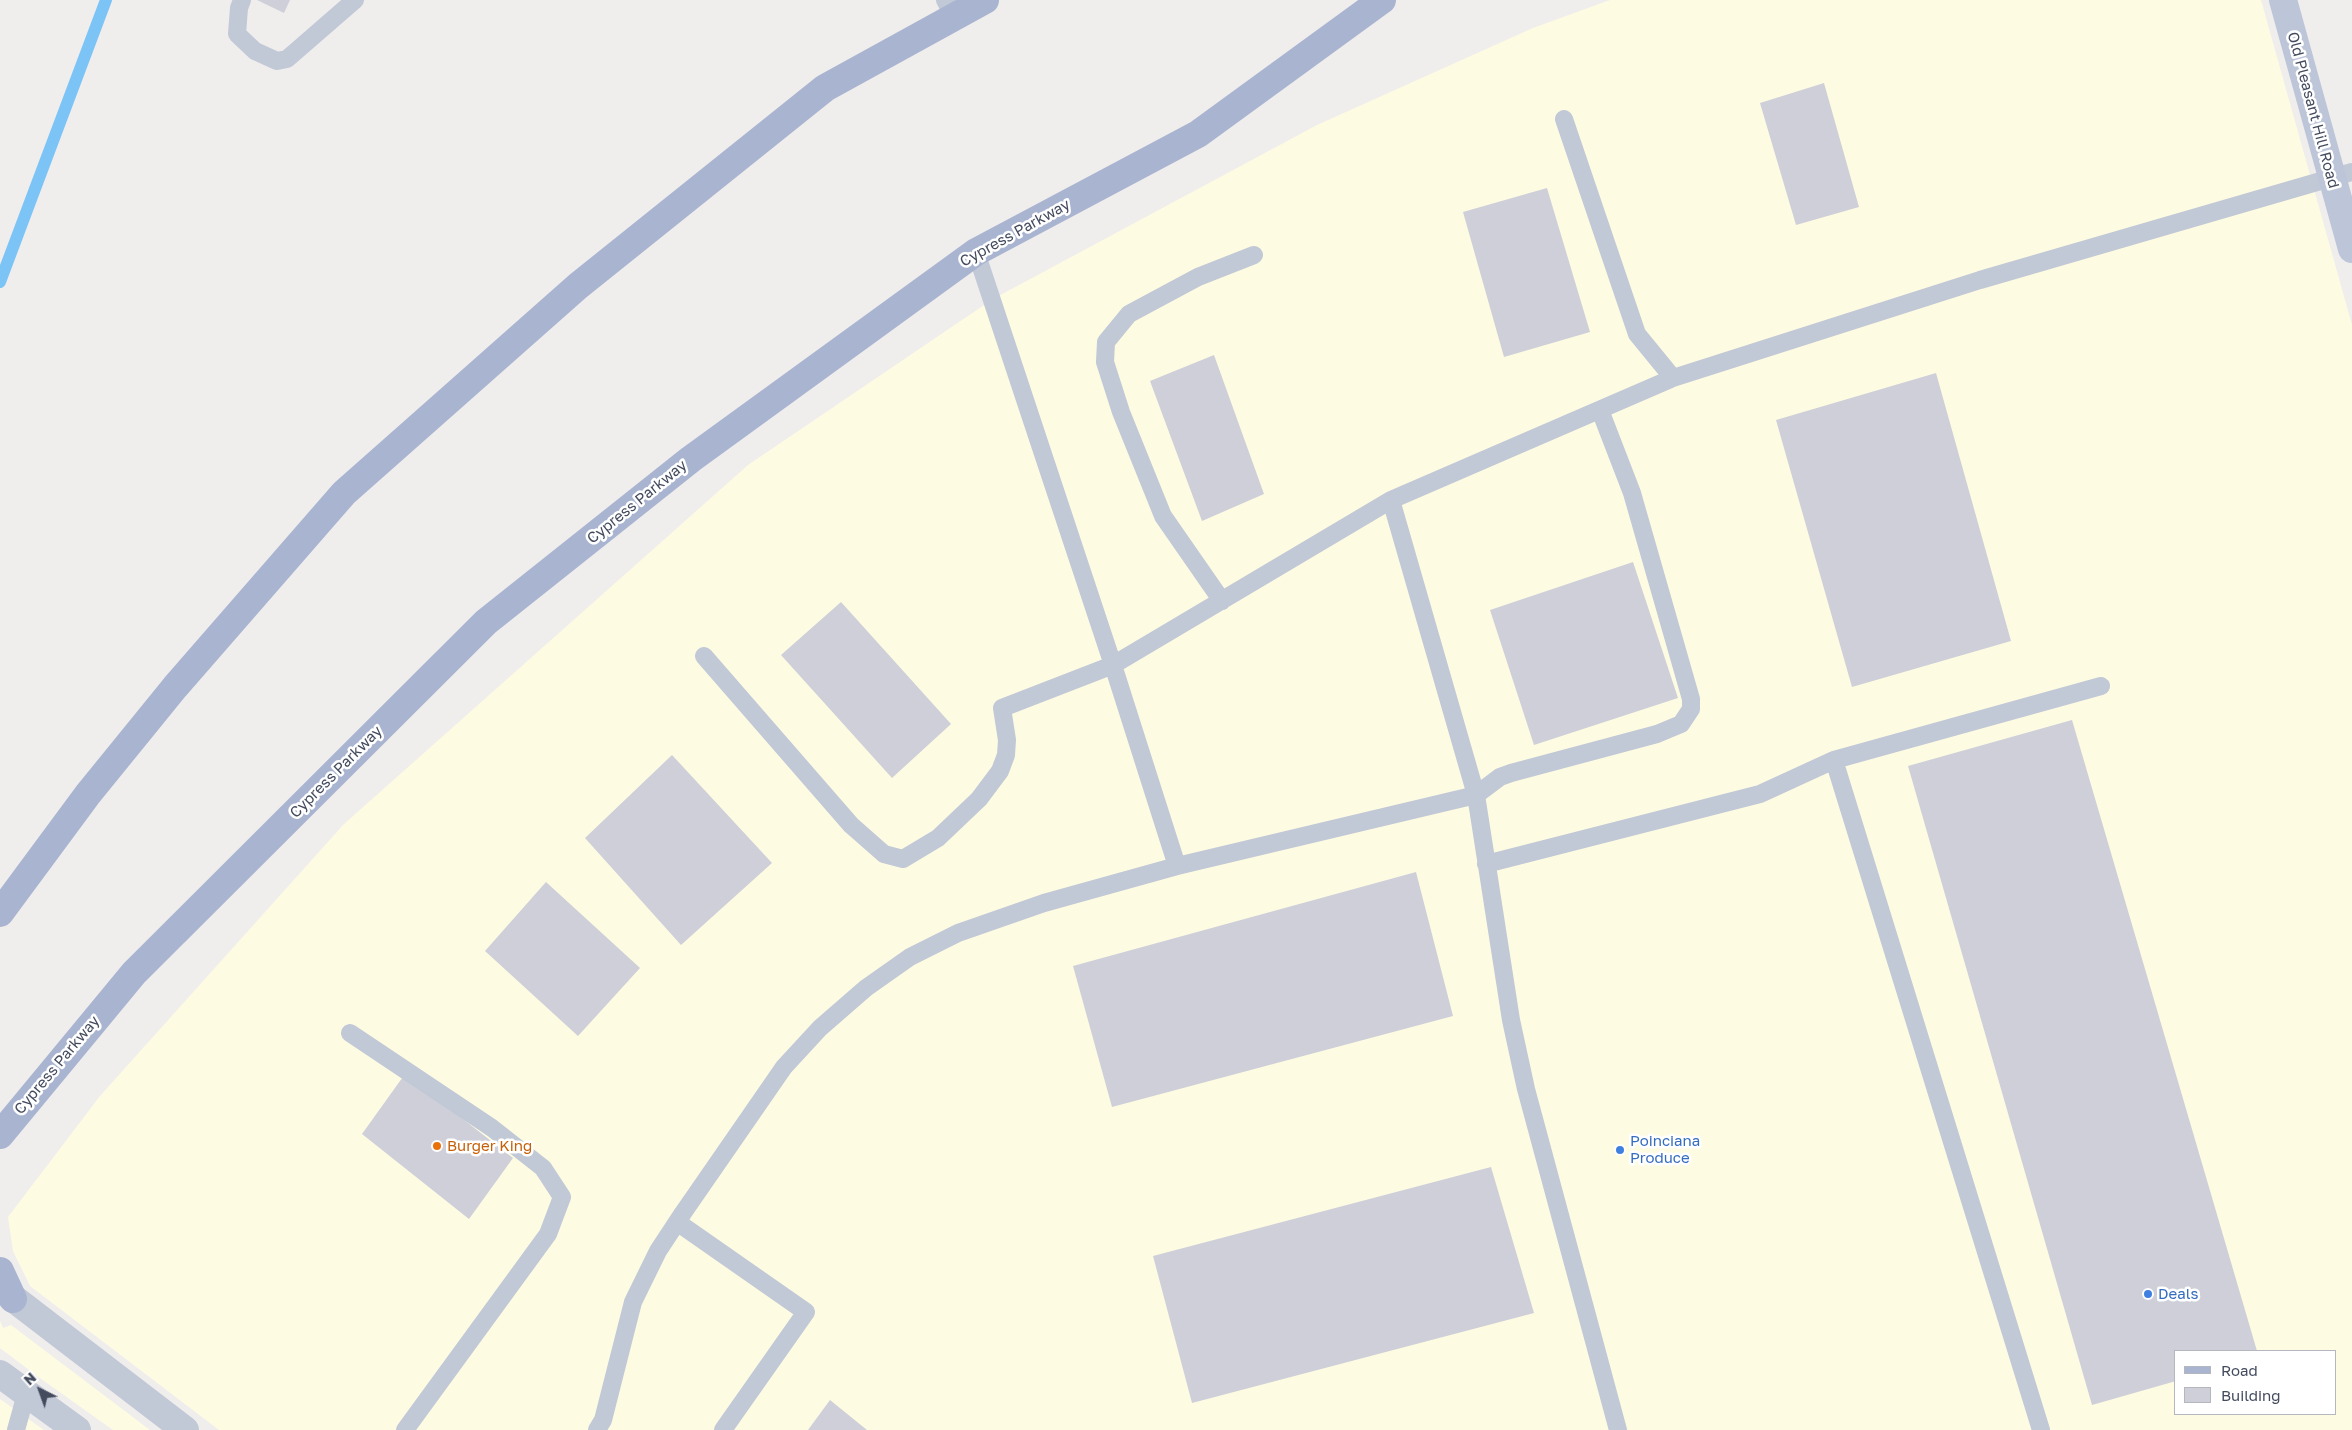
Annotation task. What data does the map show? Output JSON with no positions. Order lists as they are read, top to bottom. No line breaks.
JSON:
{"streets":{"main road":["Cypress Parkway"],"street":["Old Pleasant Hill Road"]},"places":["Burger King","Poinciana Produce","Deals"],"legend":["Road","Building"],"north":"top left"}
